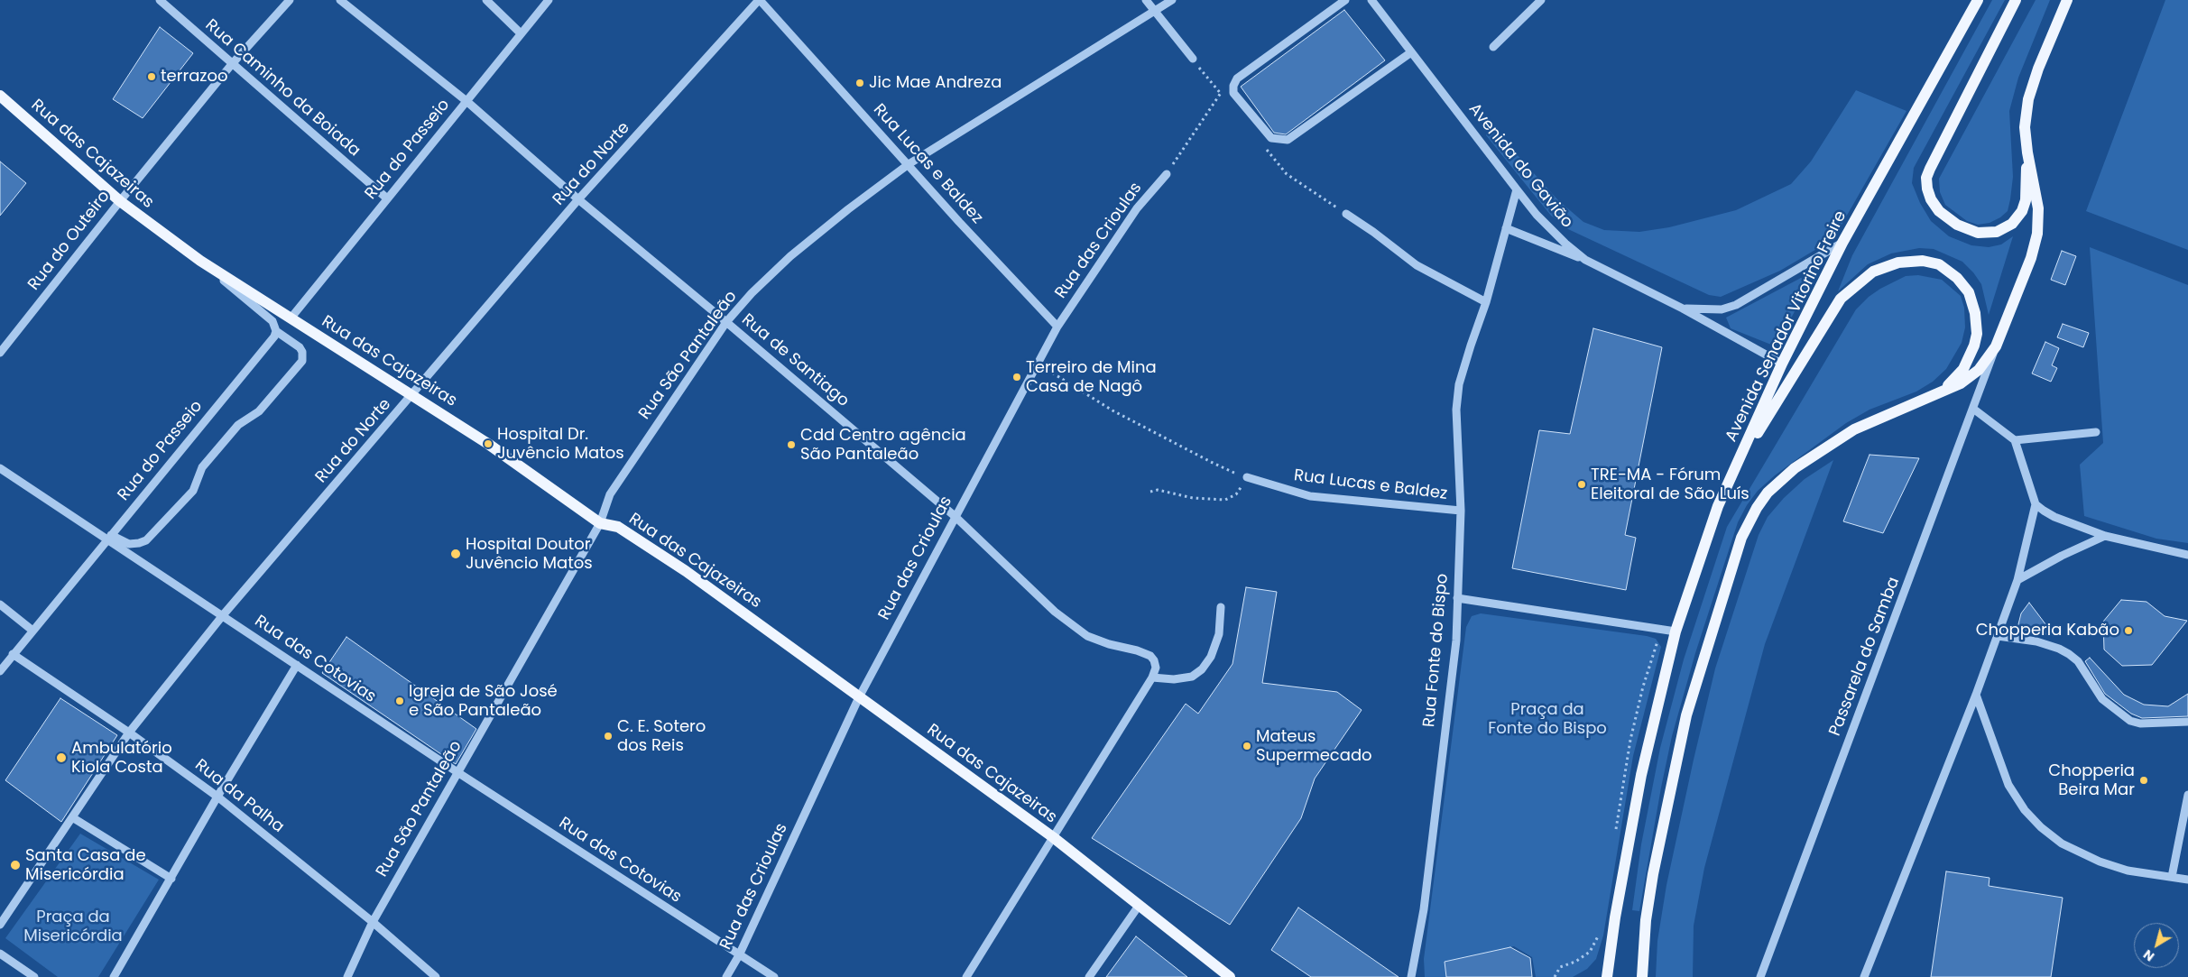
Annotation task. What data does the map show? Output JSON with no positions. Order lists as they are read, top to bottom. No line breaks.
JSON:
{"streets":{"main road":["Rua das Cajazeiras","Avenida Senador Vitorino Freire"],"street":["Rua Caminho da Boiada","Rua do Passeio","Rua do Norte","Rua Lucas e Baldez","Avenida do Gavião","Rua do Outeiro","Rua das Crioulas","Rua São Pantaleão","Rua de Santiago","Rua Fonte do Bispo","Passarela do Samba","Rua das Cotovias","Rua da Palha"]},"crossings":[["Rua Caminho da Boiada","Rua do Passeio"],["Rua Caminho da Boiada","Rua do Outeiro"],["Rua do Passeio","Rua das Cajazeiras"],["Rua do Passeio","Rua de Santiago"],["Rua do Passeio","Rua das Cotovias"],["Rua do Passeio","Rua da Palha"],["Rua das Cajazeiras","Rua do Norte"],["Rua das Cajazeiras","Rua do Outeiro"],["Rua das Cajazeiras","Rua das Crioulas"],["Rua das Cajazeiras","Rua São Pantaleão"],["Rua do Norte","Rua Lucas e Baldez"],["Rua do Norte","Rua de Santiago"],["Rua do Norte","Rua das Cotovias"],["Rua do Norte","Rua da Palha"],["Rua Lucas e Baldez","Rua das Crioulas"],["Rua Lucas e Baldez","Rua São Pantaleão"],["Rua Lucas e Baldez","Rua Fonte do Bispo"],["Avenida do Gavião","Avenida Senador Vitorino Freire"],["Avenida do Gavião","Rua Fonte do Bispo"],["Rua das Crioulas","Rua de Santiago"],["Rua das Crioulas","Rua das Cotovias"],["Rua São Pantaleão","Rua de Santiago"],["Rua São Pantaleão","Rua das Cotovias"],["Rua São Pantaleão","Rua da Palha"]],"parks":["Praça da Fonte do Bispo","Praça da Misericórdia"],"places":["terrazoo","Jic Mae Andreza","Terreiro de Mina Casa de Nagô","Hospital Dr. Juvêncio Matos","Cdd Centro agência São Pantaleão","TRE-MA - Fórum Eleitoral de São Luís","Hospital Doutor Juvêncio Matos","Chopperia Kabão","Igreja de São José e São Pantaleão","C. E. Sotero dos Reis","Mateus Supermecado","Ambulatório Kiola Costa","Chopperia Beira Mar","Santa Casa de Misericórdia"],"north":"bottom left"}
